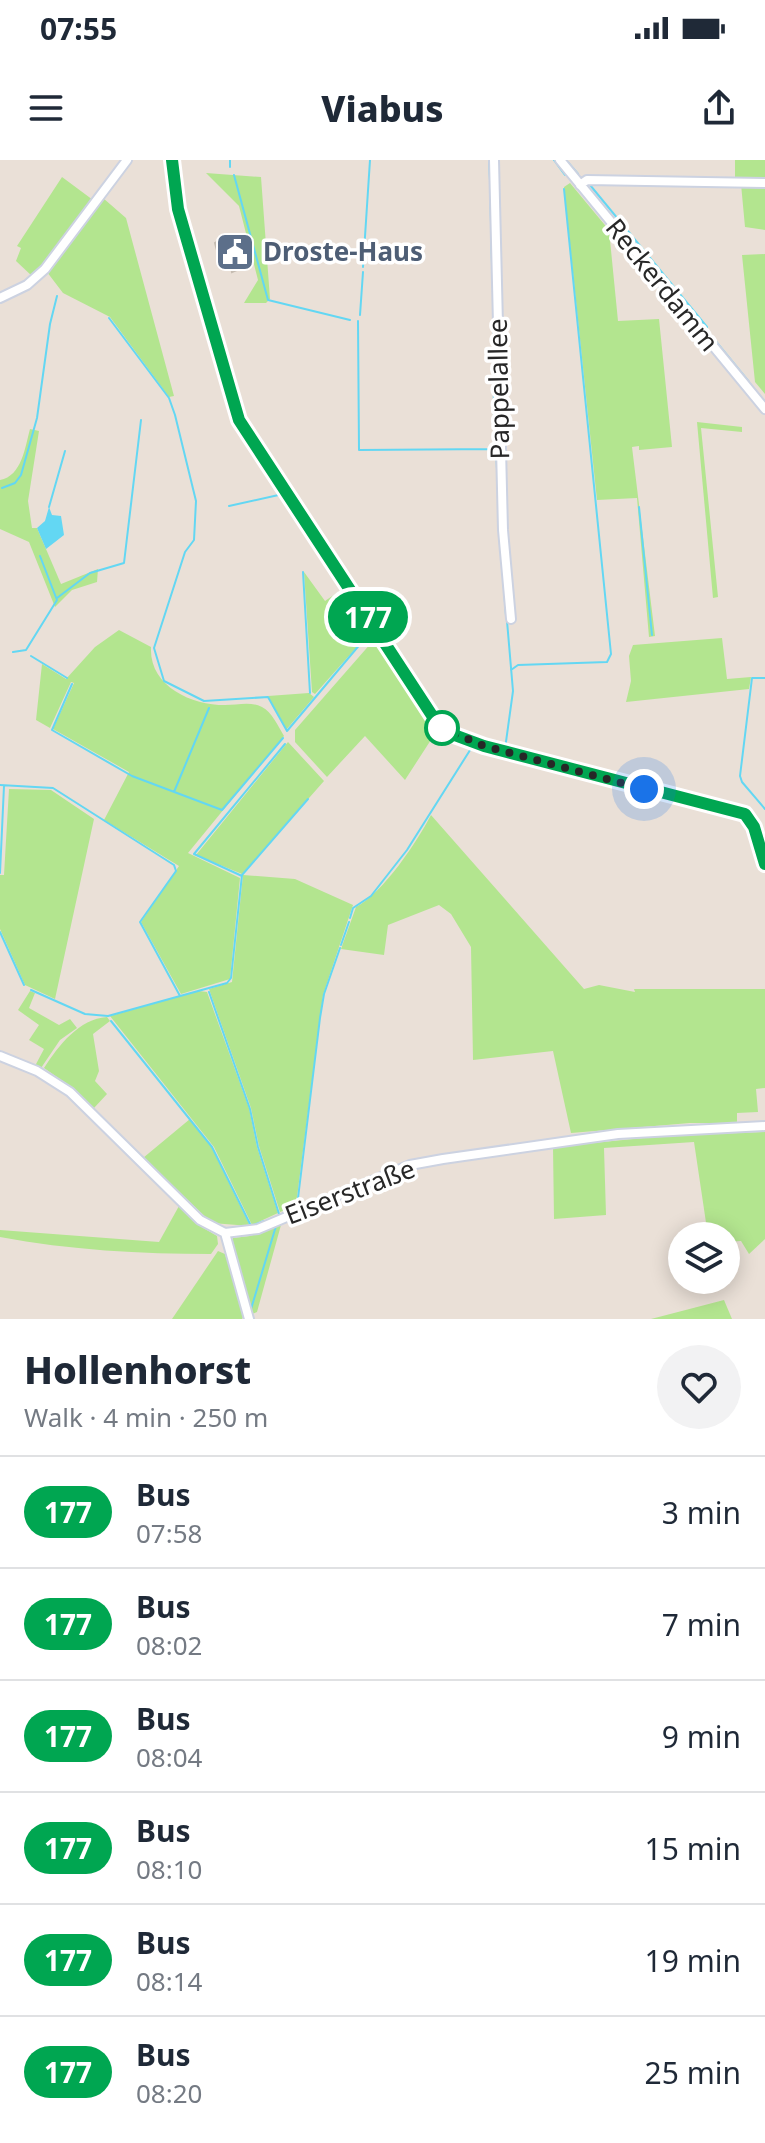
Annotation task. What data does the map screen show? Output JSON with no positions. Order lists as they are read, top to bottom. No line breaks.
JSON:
{"streets":{"street":["Reckerdamm","Pappelallee","Eiserstraße"]},"places":{"public building":["Droste-Haus"]},"lines":["bus line 177"],"page":{"status":"07:55","header":"Viabus","on_map":"177","heading":["Hollenhorst","Walk · 4 min · 250 m"],"list":[{"mark":"177","name":"Bus","note":"07:58","value":"3 min"},{"mark":"177","name":"Bus","note":"08:02","value":"7 min"},{"mark":"177","name":"Bus","note":"08:04","value":"9 min"},{"mark":"177","name":"Bus","note":"08:10","value":"15 min"},{"mark":"177","name":"Bus","note":"08:14","value":"19 min"},{"mark":"177","name":"Bus","note":"08:20","value":"25 min"}]}}
